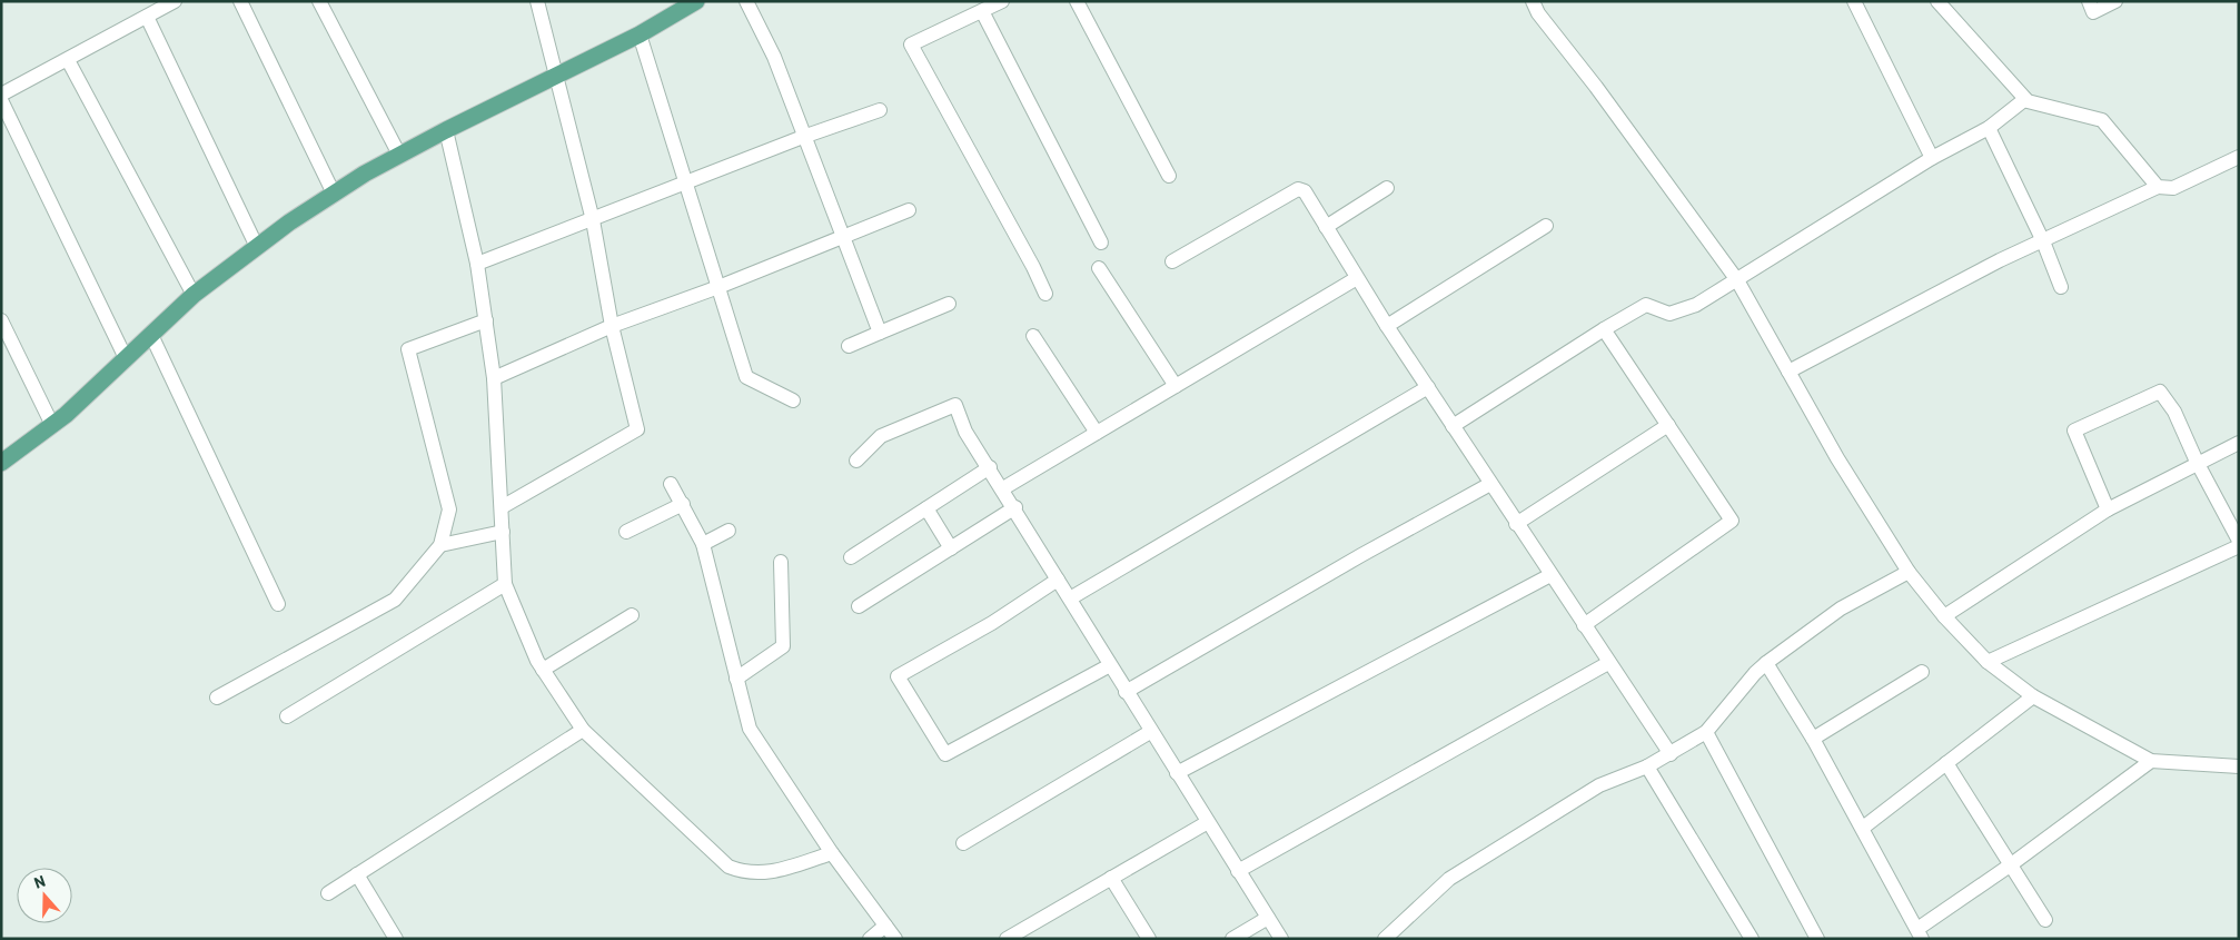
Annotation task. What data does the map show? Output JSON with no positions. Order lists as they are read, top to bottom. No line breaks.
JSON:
{"north":"top"}
